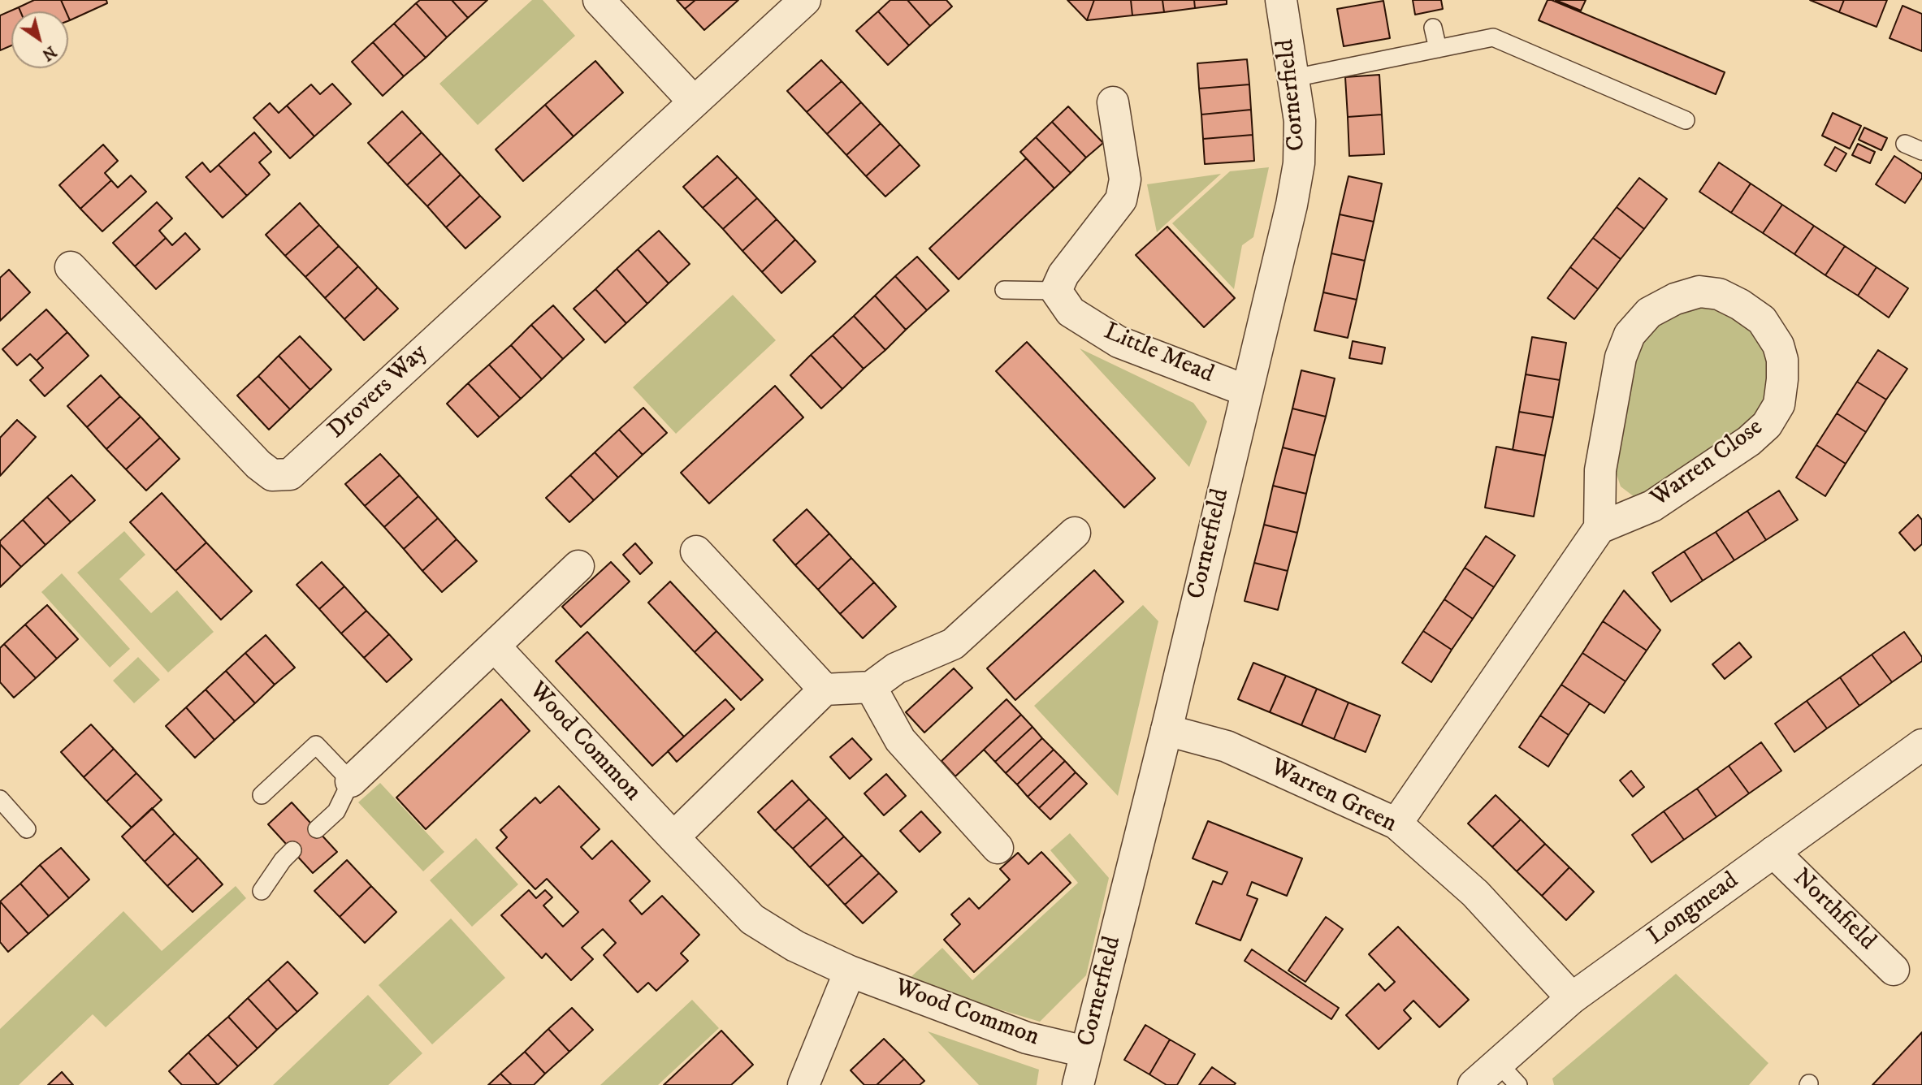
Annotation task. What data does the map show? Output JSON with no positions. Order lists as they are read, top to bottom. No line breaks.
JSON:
{"streets":{"street":["Cornerfield","Little Mead","Drovers Way","Warren Close","Wood Common","Warren Green","Longmead","Northfield"]},"crossings":[["Cornerfield","Little Mead"],["Cornerfield","Wood Common"],["Cornerfield","Warren Green"],["Warren Green","Longmead"],["Longmead","Northfield"]],"north":"bottom right"}
